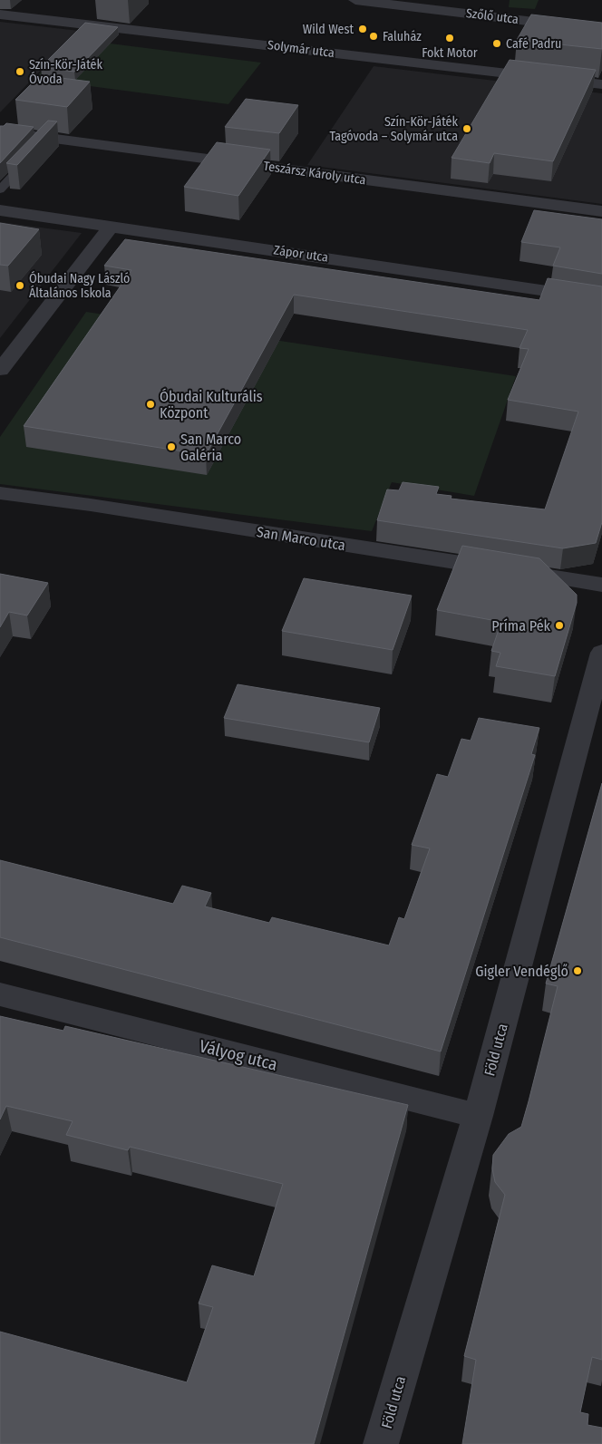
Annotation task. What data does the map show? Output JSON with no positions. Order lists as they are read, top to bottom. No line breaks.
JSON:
{"streets":{"street":["Szőlő utca","Solymár utca","Teszársz Károly utca","Zápor utca","San Marco utca","Föld utca","Vályog utca"]},"crossings":[["Föld utca","Vályog utca"]],"places":["Wild West","Faluház","Fokt Motor","Café Padru","Szín-Kör-Játék Óvoda","Szín-Kör-Játék Tagóvoda – Solymár utca","Óbudai Nagy László Általános Iskola","Óbudai Kulturális Központ","San Marco Galéria","Príma Pék","Gigler Vendéglő"]}
